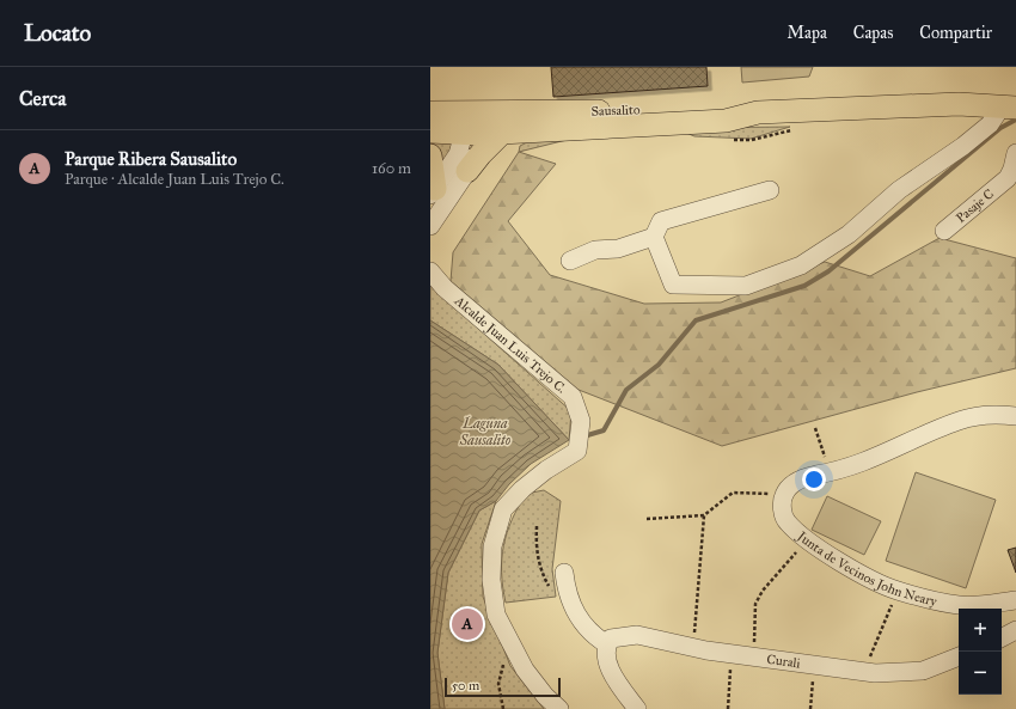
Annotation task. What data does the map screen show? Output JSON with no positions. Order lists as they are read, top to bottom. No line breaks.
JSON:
{"streets":{"main road":["Sausalito"],"street":["Pasaje C","Alcalde Juan Luis Trejo C.","Junta de Vecinos John Neary","Curali"]},"water":["Laguna Sausalito"],"scale_bar":"50 m","page":{"header":"Locato","nav":["Mapa","Capas","Compartir"],"heading":"Cerca","list":[{"mark":"A","name":"Parque Ribera Sausalito","note":"Parque · Alcalde Juan Luis Trejo C.","value":"160 m"}],"pins":"A","map_buttons":["+","−"],"scale":"50 m"}}
